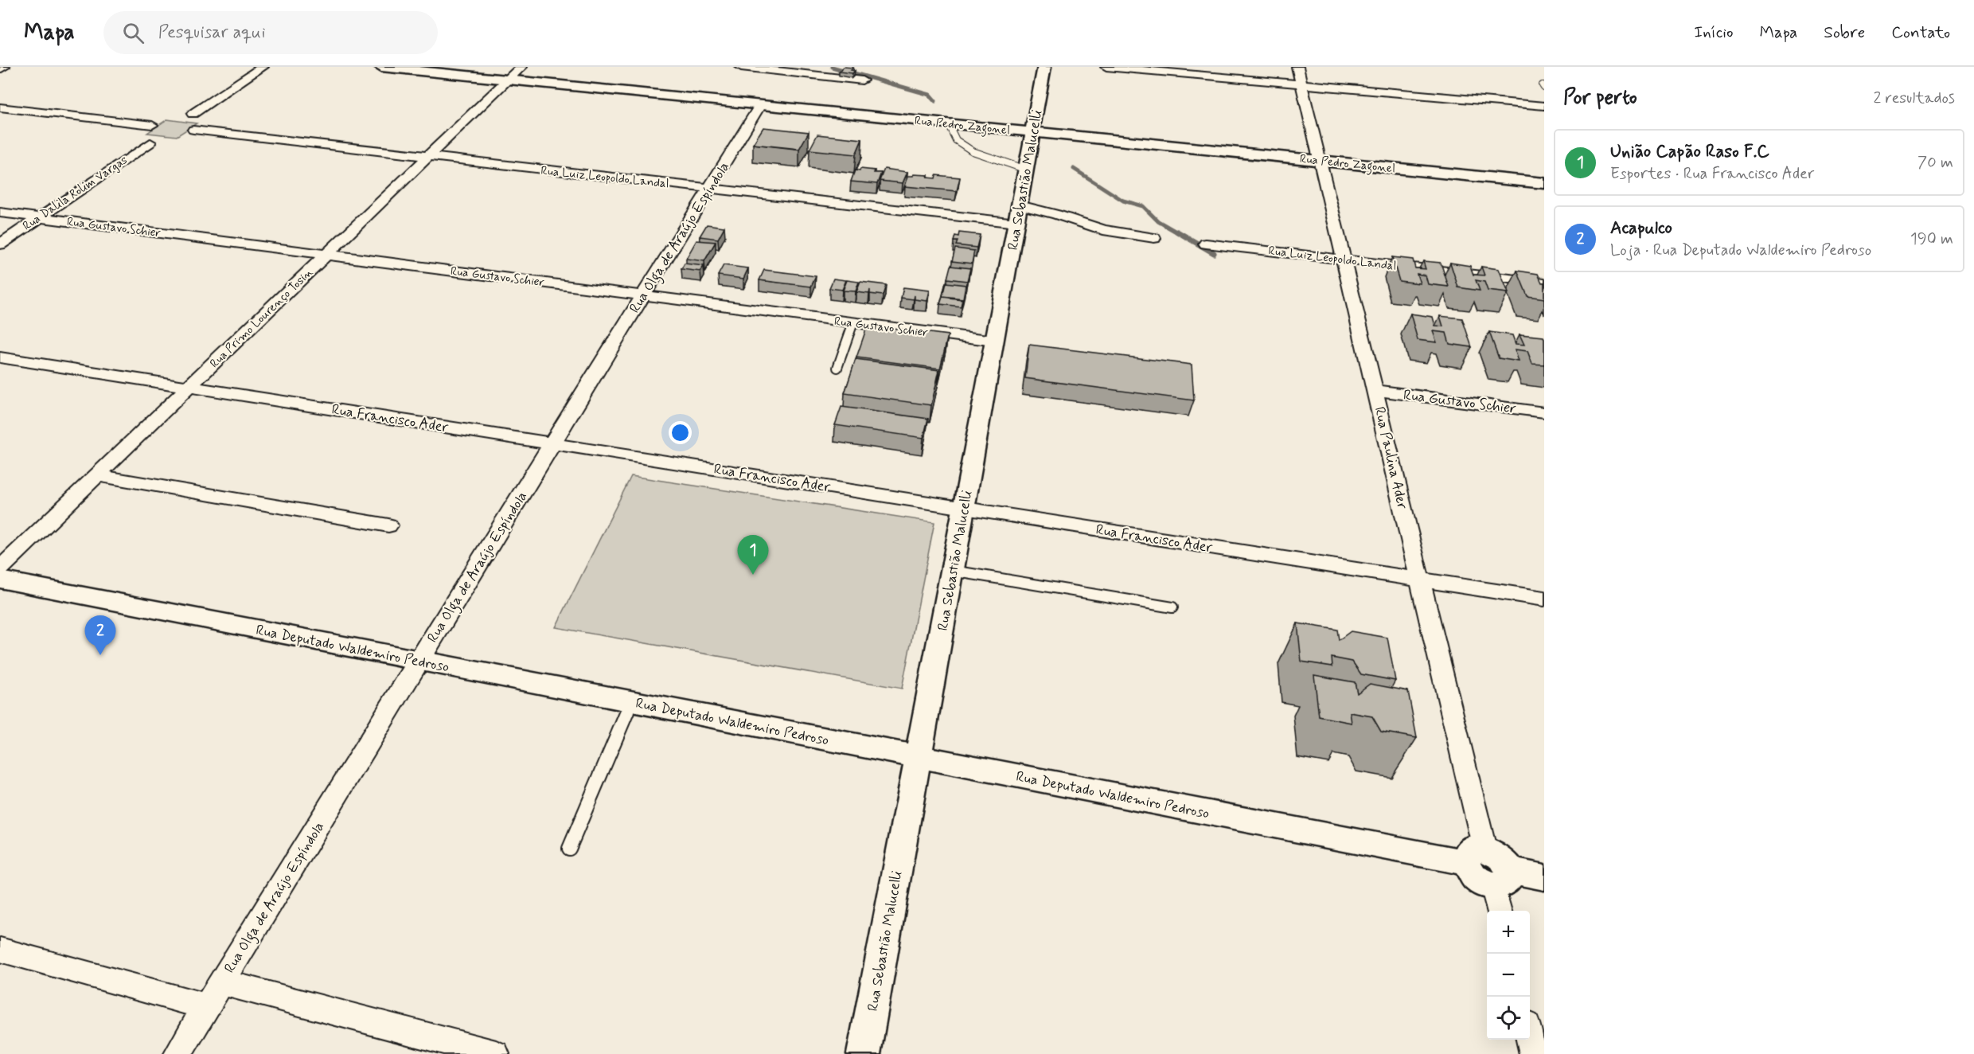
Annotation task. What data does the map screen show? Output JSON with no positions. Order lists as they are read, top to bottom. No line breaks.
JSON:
{"streets":{"street":["Rua Pedro Zagonel","Rua Luiz Leopoldo Landal","Rua Sebastião Malucelli","Rua Dalila Rolim Vargas","Rua Gustavo Schier","Rua Olga de Araújo Espíndola","Rua Primo Lourenço Tosin","Rua Francisco Ader","Rua Paulina Ader","Rua Deputado Waldemiro Pedroso"]},"crossings":[["Rua Pedro Zagonel","Rua Sebastião Malucelli"],["Rua Pedro Zagonel","Rua Olga de Araújo Espíndola"],["Rua Pedro Zagonel","Rua Primo Lourenço Tosin"],["Rua Pedro Zagonel","Rua Paulina Ader"],["Rua Luiz Leopoldo Landal","Rua Sebastião Malucelli"],["Rua Luiz Leopoldo Landal","Rua Olga de Araújo Espíndola"],["Rua Luiz Leopoldo Landal","Rua Primo Lourenço Tosin"],["Rua Luiz Leopoldo Landal","Rua Paulina Ader"],["Rua Sebastião Malucelli","Rua Gustavo Schier"],["Rua Sebastião Malucelli","Rua Francisco Ader"],["Rua Sebastião Malucelli","Rua Deputado Waldemiro Pedroso"],["Rua Dalila Rolim Vargas","Rua Gustavo Schier"],["Rua Gustavo Schier","Rua Olga de Araújo Espíndola"],["Rua Gustavo Schier","Rua Primo Lourenço Tosin"],["Rua Gustavo Schier","Rua Paulina Ader"],["Rua Olga de Araújo Espíndola","Rua Francisco Ader"],["Rua Olga de Araújo Espíndola","Rua Deputado Waldemiro Pedroso"],["Rua Primo Lourenço Tosin","Rua Francisco Ader"],["Rua Francisco Ader","Rua Paulina Ader"],["Rua Paulina Ader","Rua Deputado Waldemiro Pedroso"]],"page":{"header":"Mapa","search":"Pesquisar aqui","nav":["Início","Mapa","Sobre","Contato"],"heading":["Por perto","2 resultados"],"list":[{"mark":"1","name":"União Capão Raso F.C","note":"Esportes · Rua Francisco Ader","value":"70 m"},{"mark":"2","name":"Acapulco","note":"Loja · Rua Deputado Waldemiro Pedroso","value":"190 m"}],"pins":["1","2"],"map_buttons":["+","−"]}}
